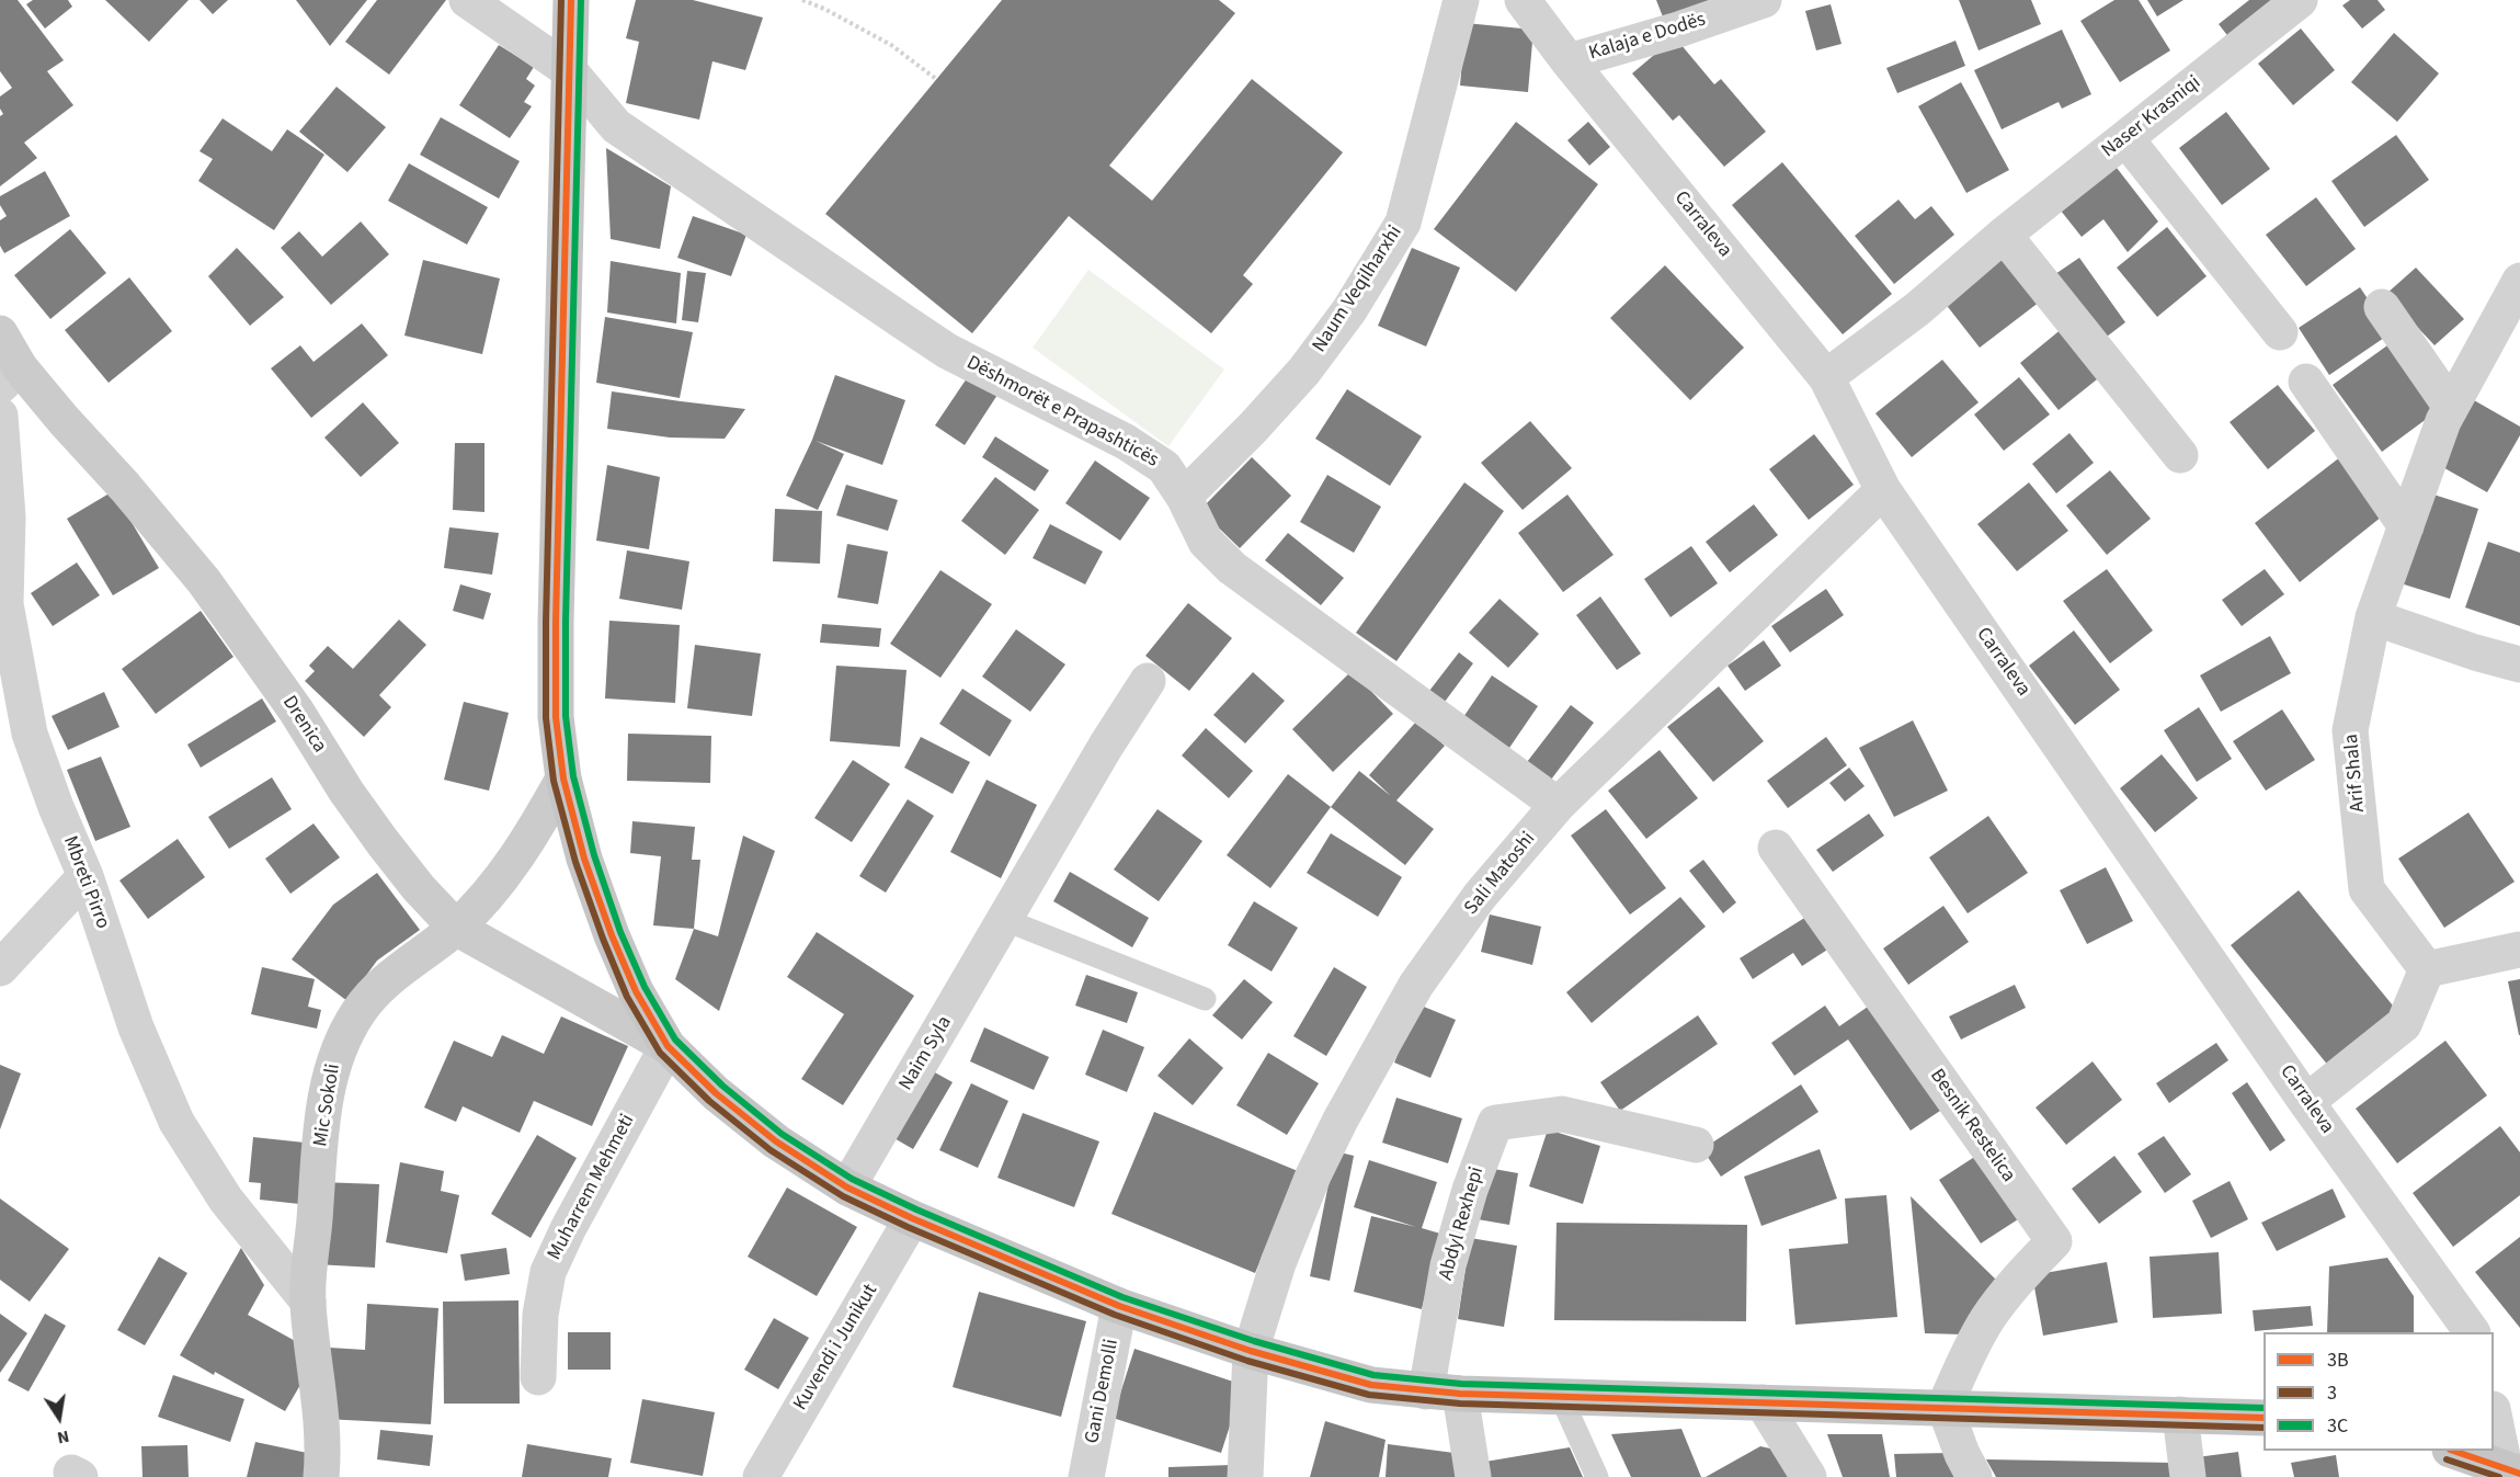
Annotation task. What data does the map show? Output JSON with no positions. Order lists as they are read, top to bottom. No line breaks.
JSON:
{"streets":{"street":["Kalaja e Dodës","Naser Krasniqi","Carraleva","Naum Veqilharxhi","Dëshmorët e Prapashticës","Drenica","Arif Shala","Sali Matoshi","Mbreti Pirro","Naim Syla","Mic Sokoli","Besnik Restelica","Muharrem Mehmeti","Abdyl Rexhepi","Kuvendi i Junikut","Gani Demolli"]},"crossings":[["Kalaja e Dodës","Carraleva"],["Naser Krasniqi","Carraleva"],["Carraleva","Sali Matoshi"],["Naum Veqilharxhi","Dëshmorët e Prapashticës"],["Dëshmorët e Prapashticës","Sali Matoshi"],["Drenica","Mic Sokoli"],["Drenica","Muharrem Mehmeti"],["Mbreti Pirro","Mic Sokoli"]],"lines":["transit line 3B","transit line 3","transit line 3C"],"legend":["3B","3","3C"],"north":"bottom"}
